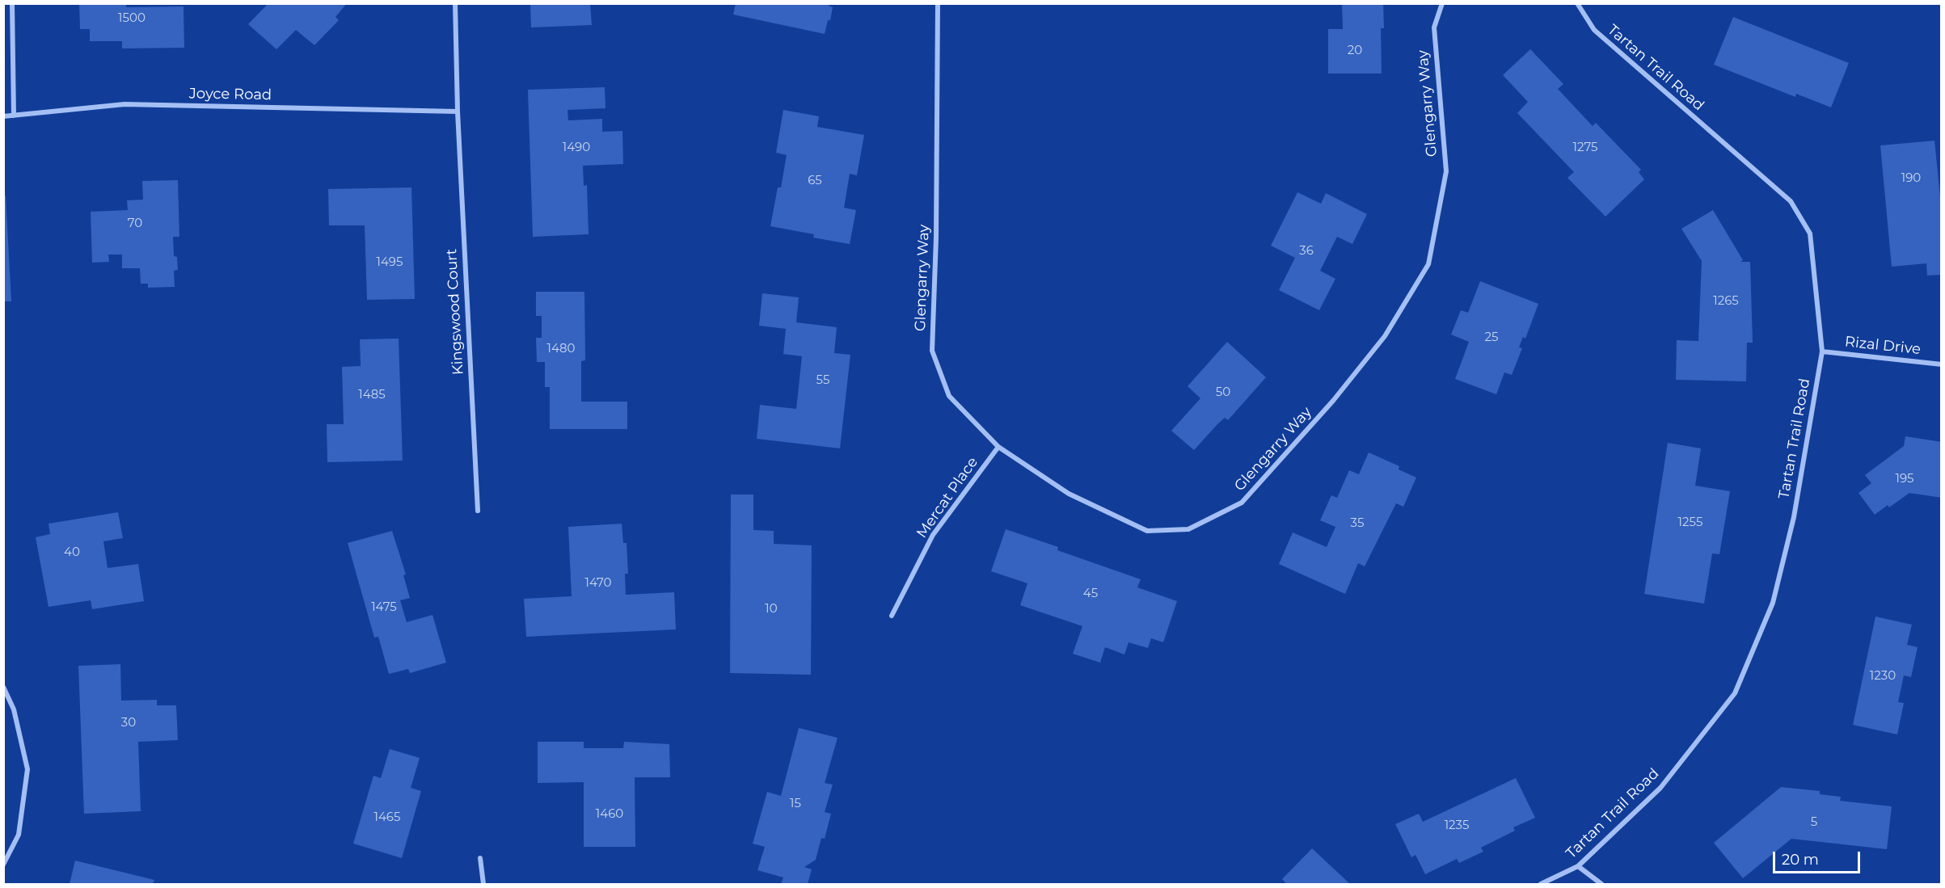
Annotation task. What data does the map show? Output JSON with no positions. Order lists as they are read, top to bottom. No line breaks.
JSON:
{"streets":{"street":["Tartan Trail Road","Joyce Road","Glengarry Way","Kingswood Court","Rizal Drive","Mercat Place"]},"crossings":[["Tartan Trail Road","Rizal Drive"],["Joyce Road","Kingswood Court"],["Glengarry Way","Mercat Place"]],"house_numbers":["1500","20","1490","1275","190","65","70","36","1495","1265","25","1480","55","50","1485","195","1255","35","40","1470","45","1475","10","1230","30","15","1460","1465","5","1235"],"scale_bar":"20 m"}
